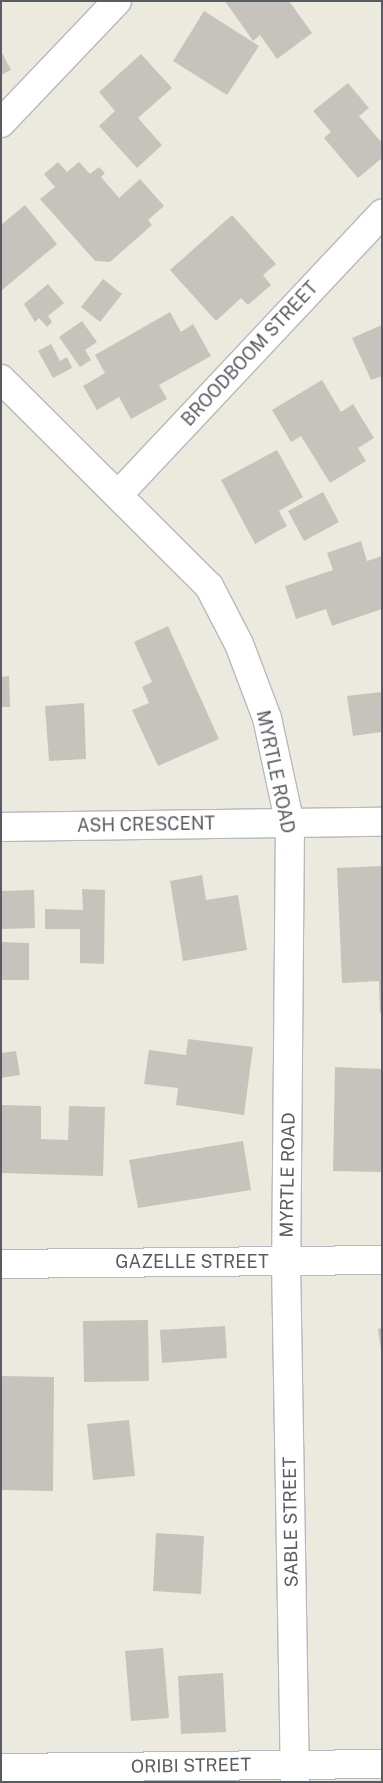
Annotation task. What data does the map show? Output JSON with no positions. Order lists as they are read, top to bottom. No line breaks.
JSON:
{"streets":{"street":["BROODBOOM STREET","MYRTLE ROAD","ASH CRESCENT","GAZELLE STREET","SABLE STREET","ORIBI STREET"]},"crossings":[["BROODBOOM STREET","MYRTLE ROAD"],["MYRTLE ROAD","ASH CRESCENT"],["MYRTLE ROAD","GAZELLE STREET"],["MYRTLE ROAD","SABLE STREET"],["GAZELLE STREET","SABLE STREET"],["SABLE STREET","ORIBI STREET"]]}
